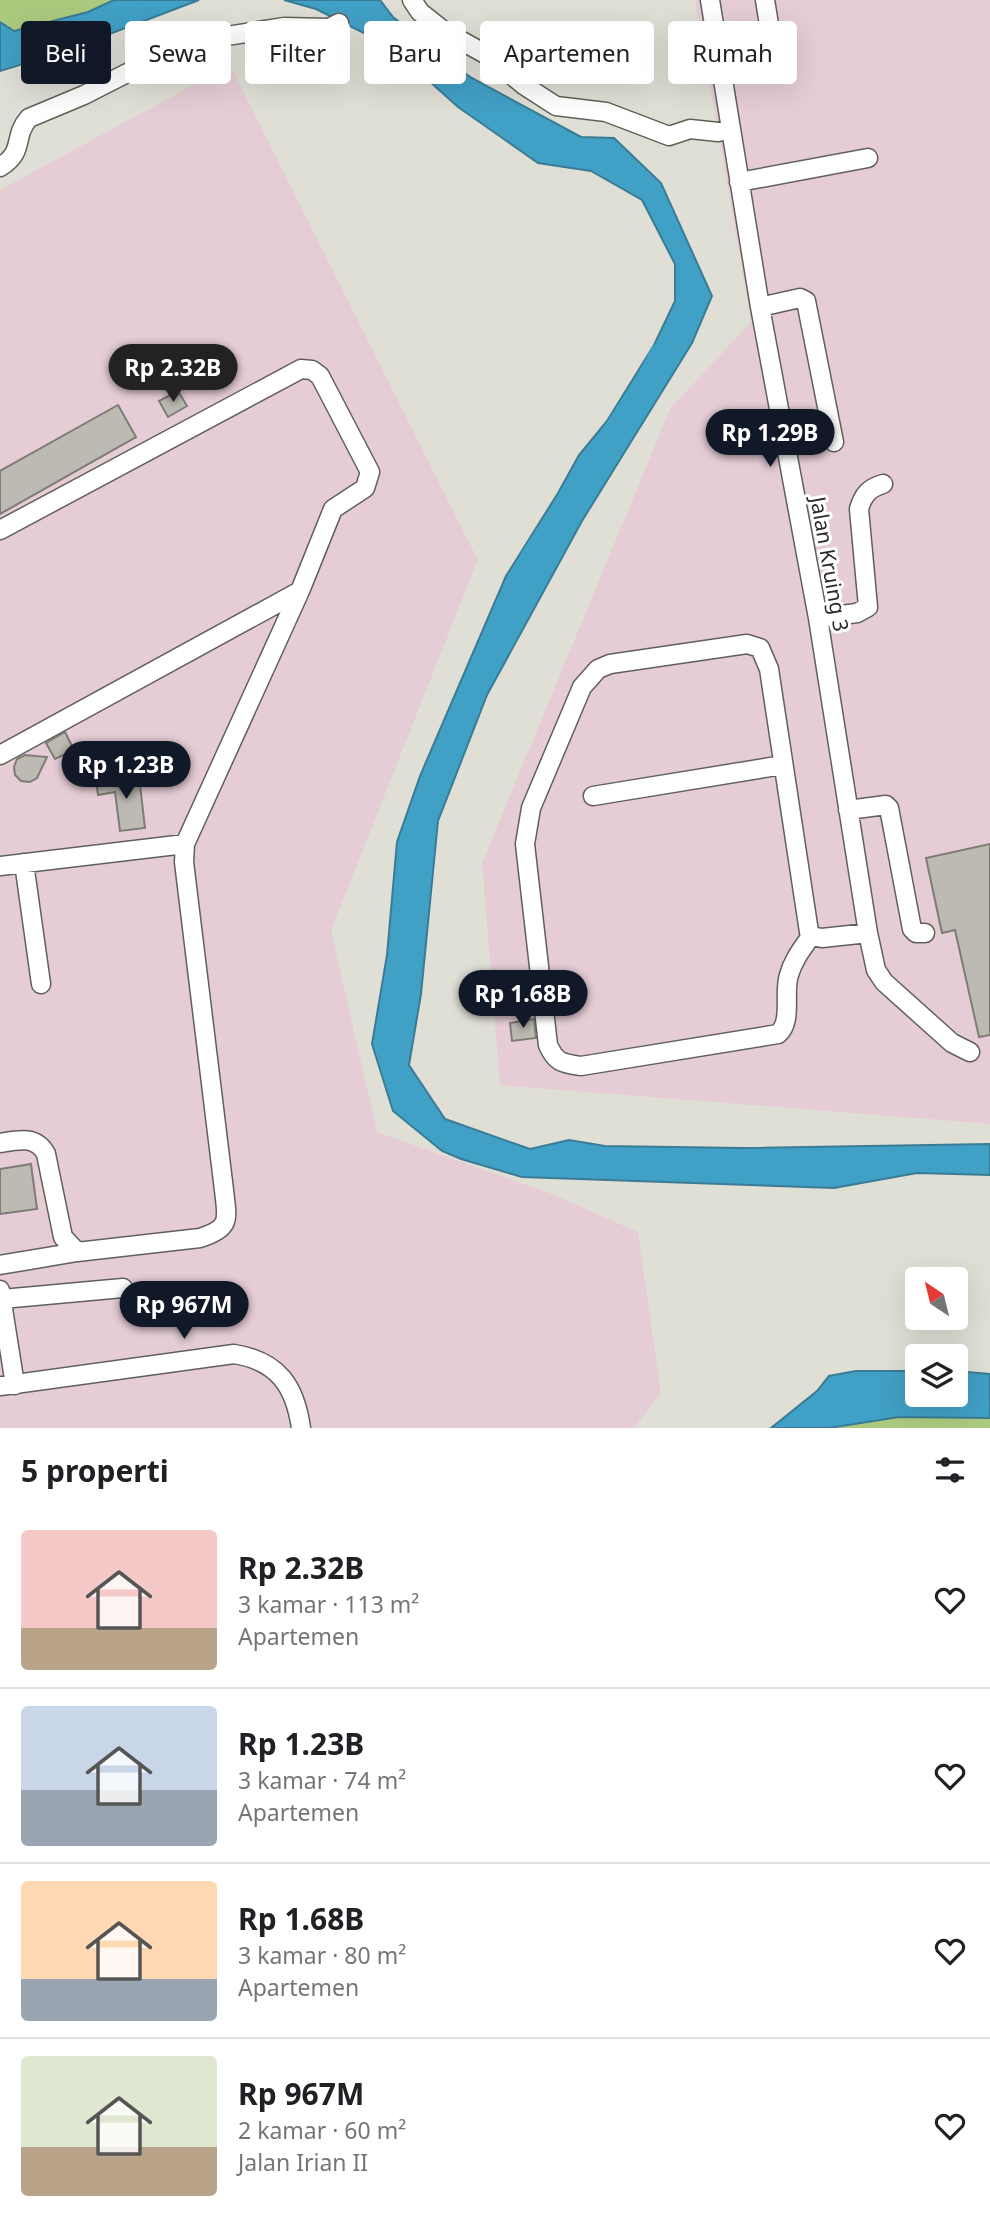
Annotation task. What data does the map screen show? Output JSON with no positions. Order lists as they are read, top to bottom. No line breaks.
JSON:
{"streets":{"street":["Jalan Kruing 3"]},"north":"top left","page":{"chip":["Beli","Sewa","Filter","Baru","Apartemen","Rumah"],"price":["Rp 2.32B","Rp 1.29B","Rp 1.23B","Rp 1.68B","Rp 967M"],"heading":"5 properti","list":[{"name":"Rp 2.32B","note":"3 kamar · 113 m² · Apartemen"},{"name":"Rp 1.23B","note":"3 kamar · 74 m² · Apartemen"},{"name":"Rp 1.68B","note":"3 kamar · 80 m² · Apartemen"},{"name":"Rp 967M","note":"2 kamar · 60 m² · Jalan Irian II"}]}}
